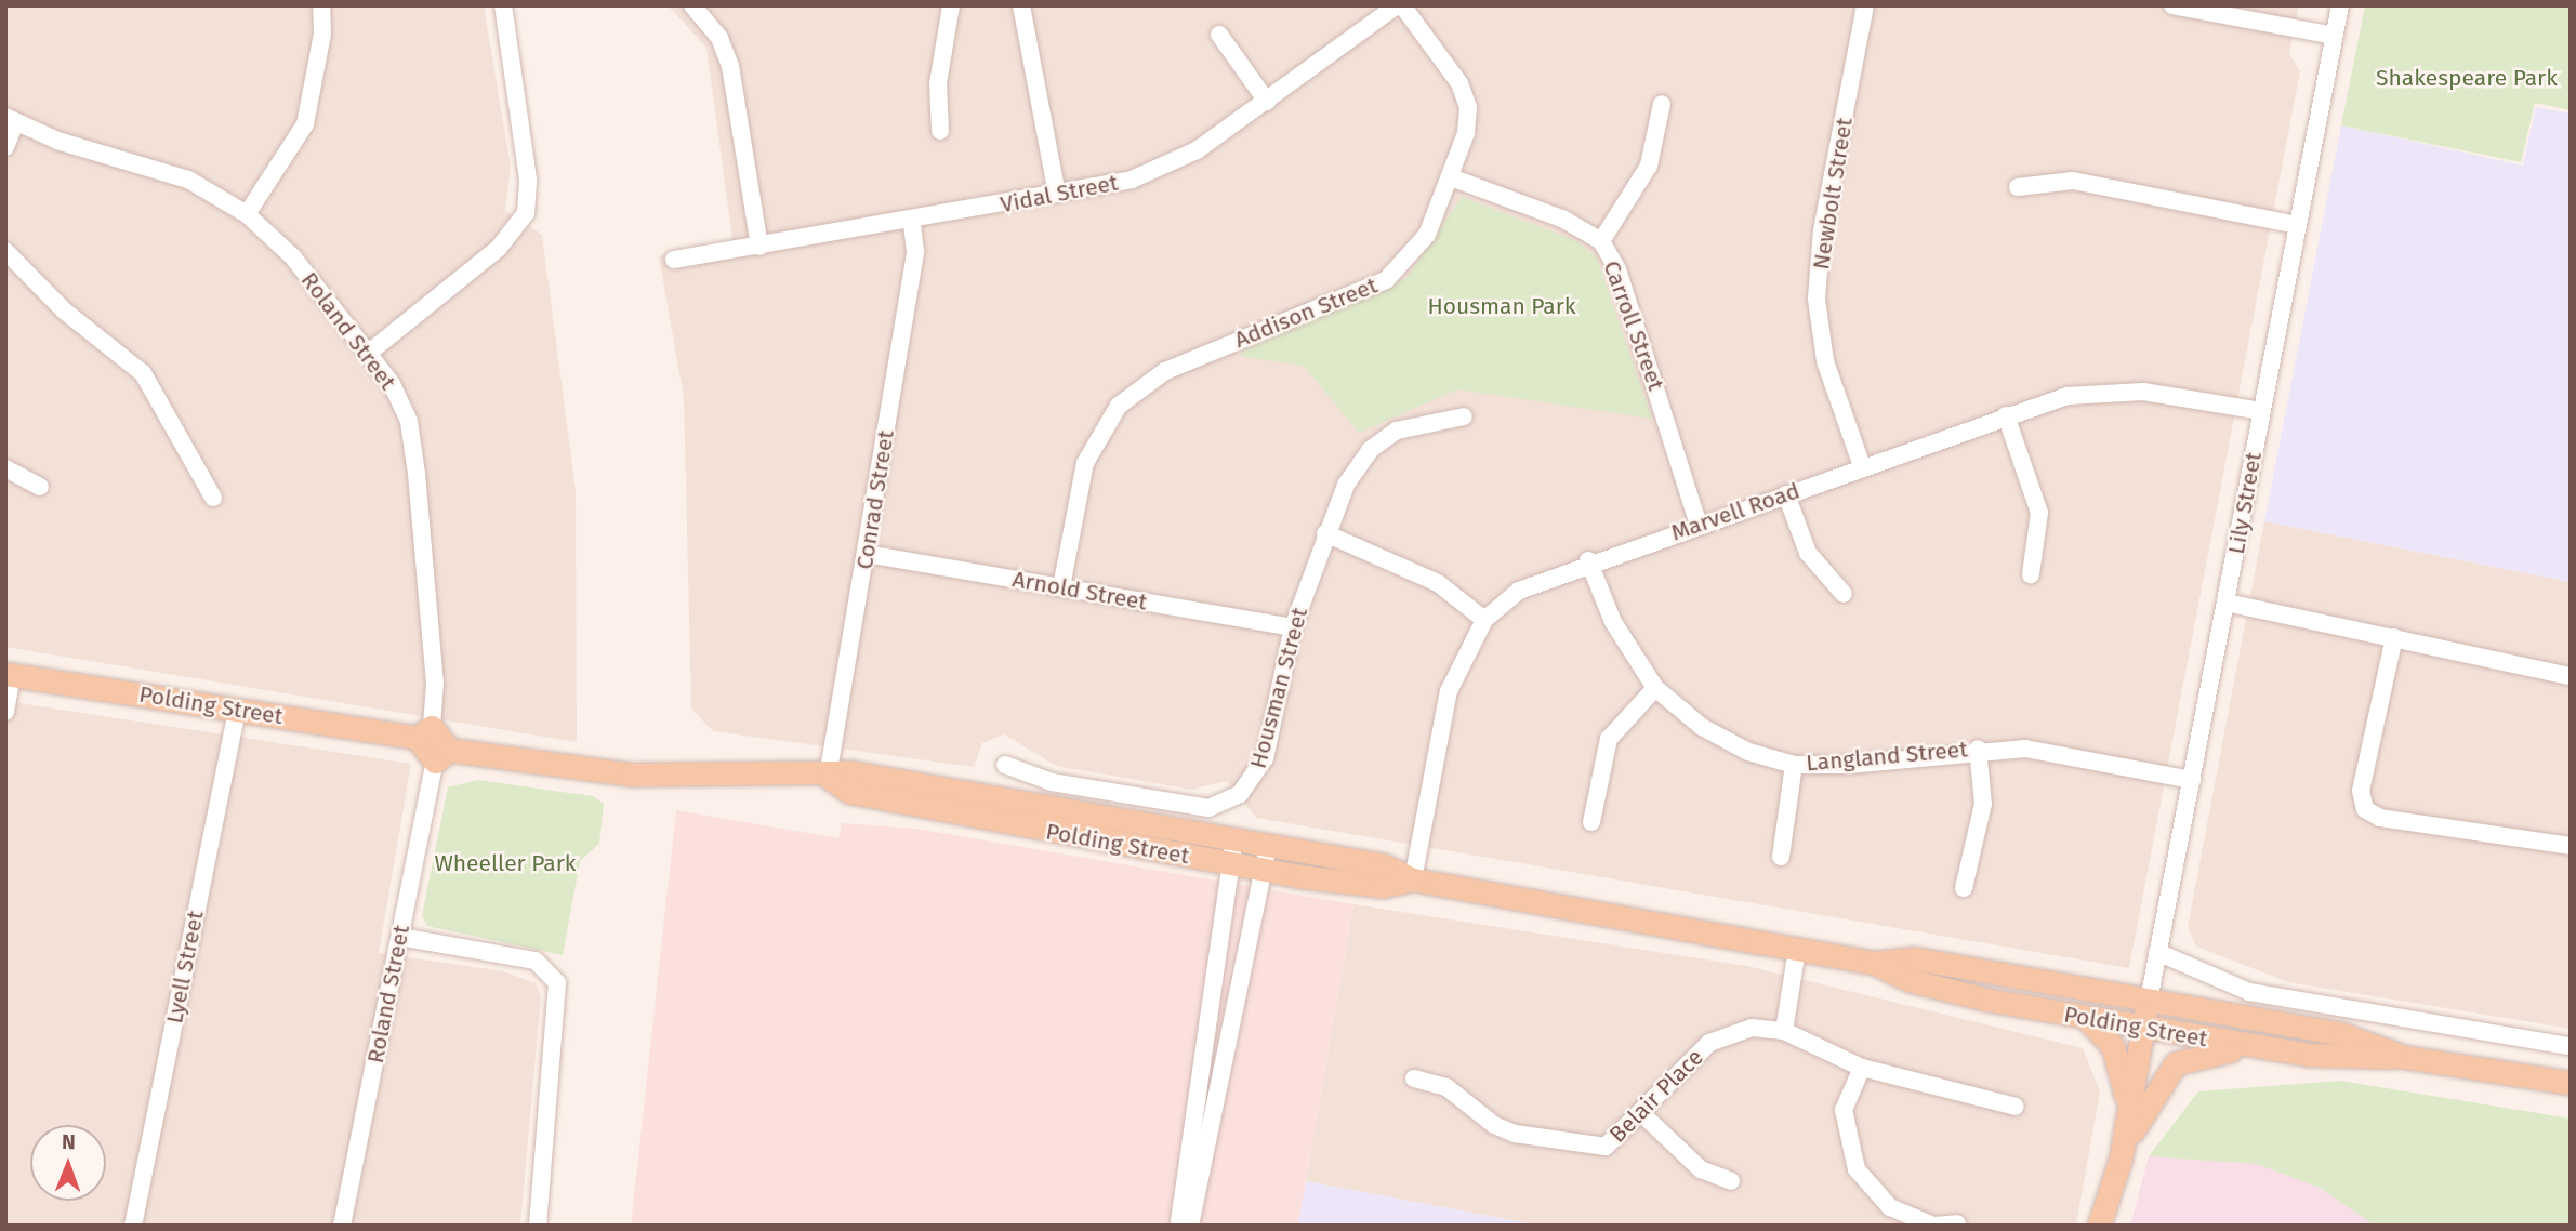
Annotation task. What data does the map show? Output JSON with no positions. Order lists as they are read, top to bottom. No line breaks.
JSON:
{"streets":{"main road":["Polding Street"],"street":["Vidal Street","Newbolt Street","Addison Street","Carroll Street","Roland Street","Conrad Street","Lily Street","Marvell Road","Arnold Street","Housman Street","Langland Street","Lyell Street","Belair Place"]},"crossings":[["Vidal Street","Conrad Street"],["Newbolt Street","Marvell Road"],["Addison Street","Carroll Street"],["Addison Street","Arnold Street"],["Carroll Street","Marvell Road"],["Roland Street","Polding Street"],["Conrad Street","Arnold Street"],["Conrad Street","Polding Street"],["Lily Street","Marvell Road"],["Lily Street","Polding Street"],["Lily Street","Langland Street"],["Marvell Road","Polding Street"],["Marvell Road","Langland Street"],["Arnold Street","Housman Street"],["Polding Street","Lyell Street"]],"parks":["Shakespeare Park","Housman Park","Wheeller Park"],"north":"top"}
